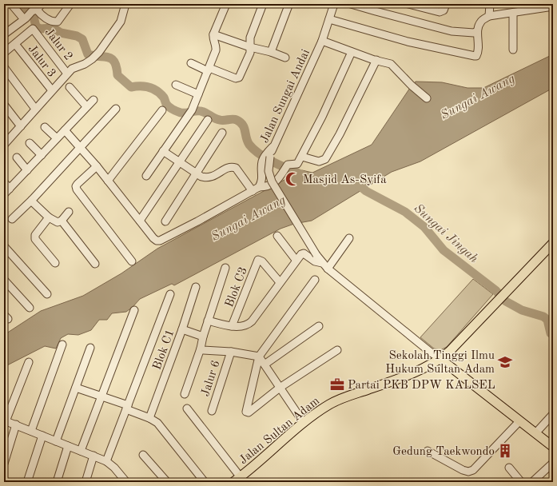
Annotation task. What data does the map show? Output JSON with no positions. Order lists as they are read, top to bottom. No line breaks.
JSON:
{"streets":{"main road":["Jalan Sultan Adam"],"street":["Jalur 2","Jalur 3","Jalan Sungai Andai","Blok C3","Blok C1","Jalur 6"]},"crossings":[["Jalur 2","Jalur 3"],["Jalan Sungai Andai","Jalan Sultan Adam"]],"water":["Sungai Awang","Sungai Jingah"],"places":{"mosque":["Masjid As-Syifa"],"school or university":["Sekolah Tinggi Ilmu Hukum Sultan Adam"],"office":["Partai PKB DPW KALSEL"],"building":["Gedung Taekwondo"]}}
